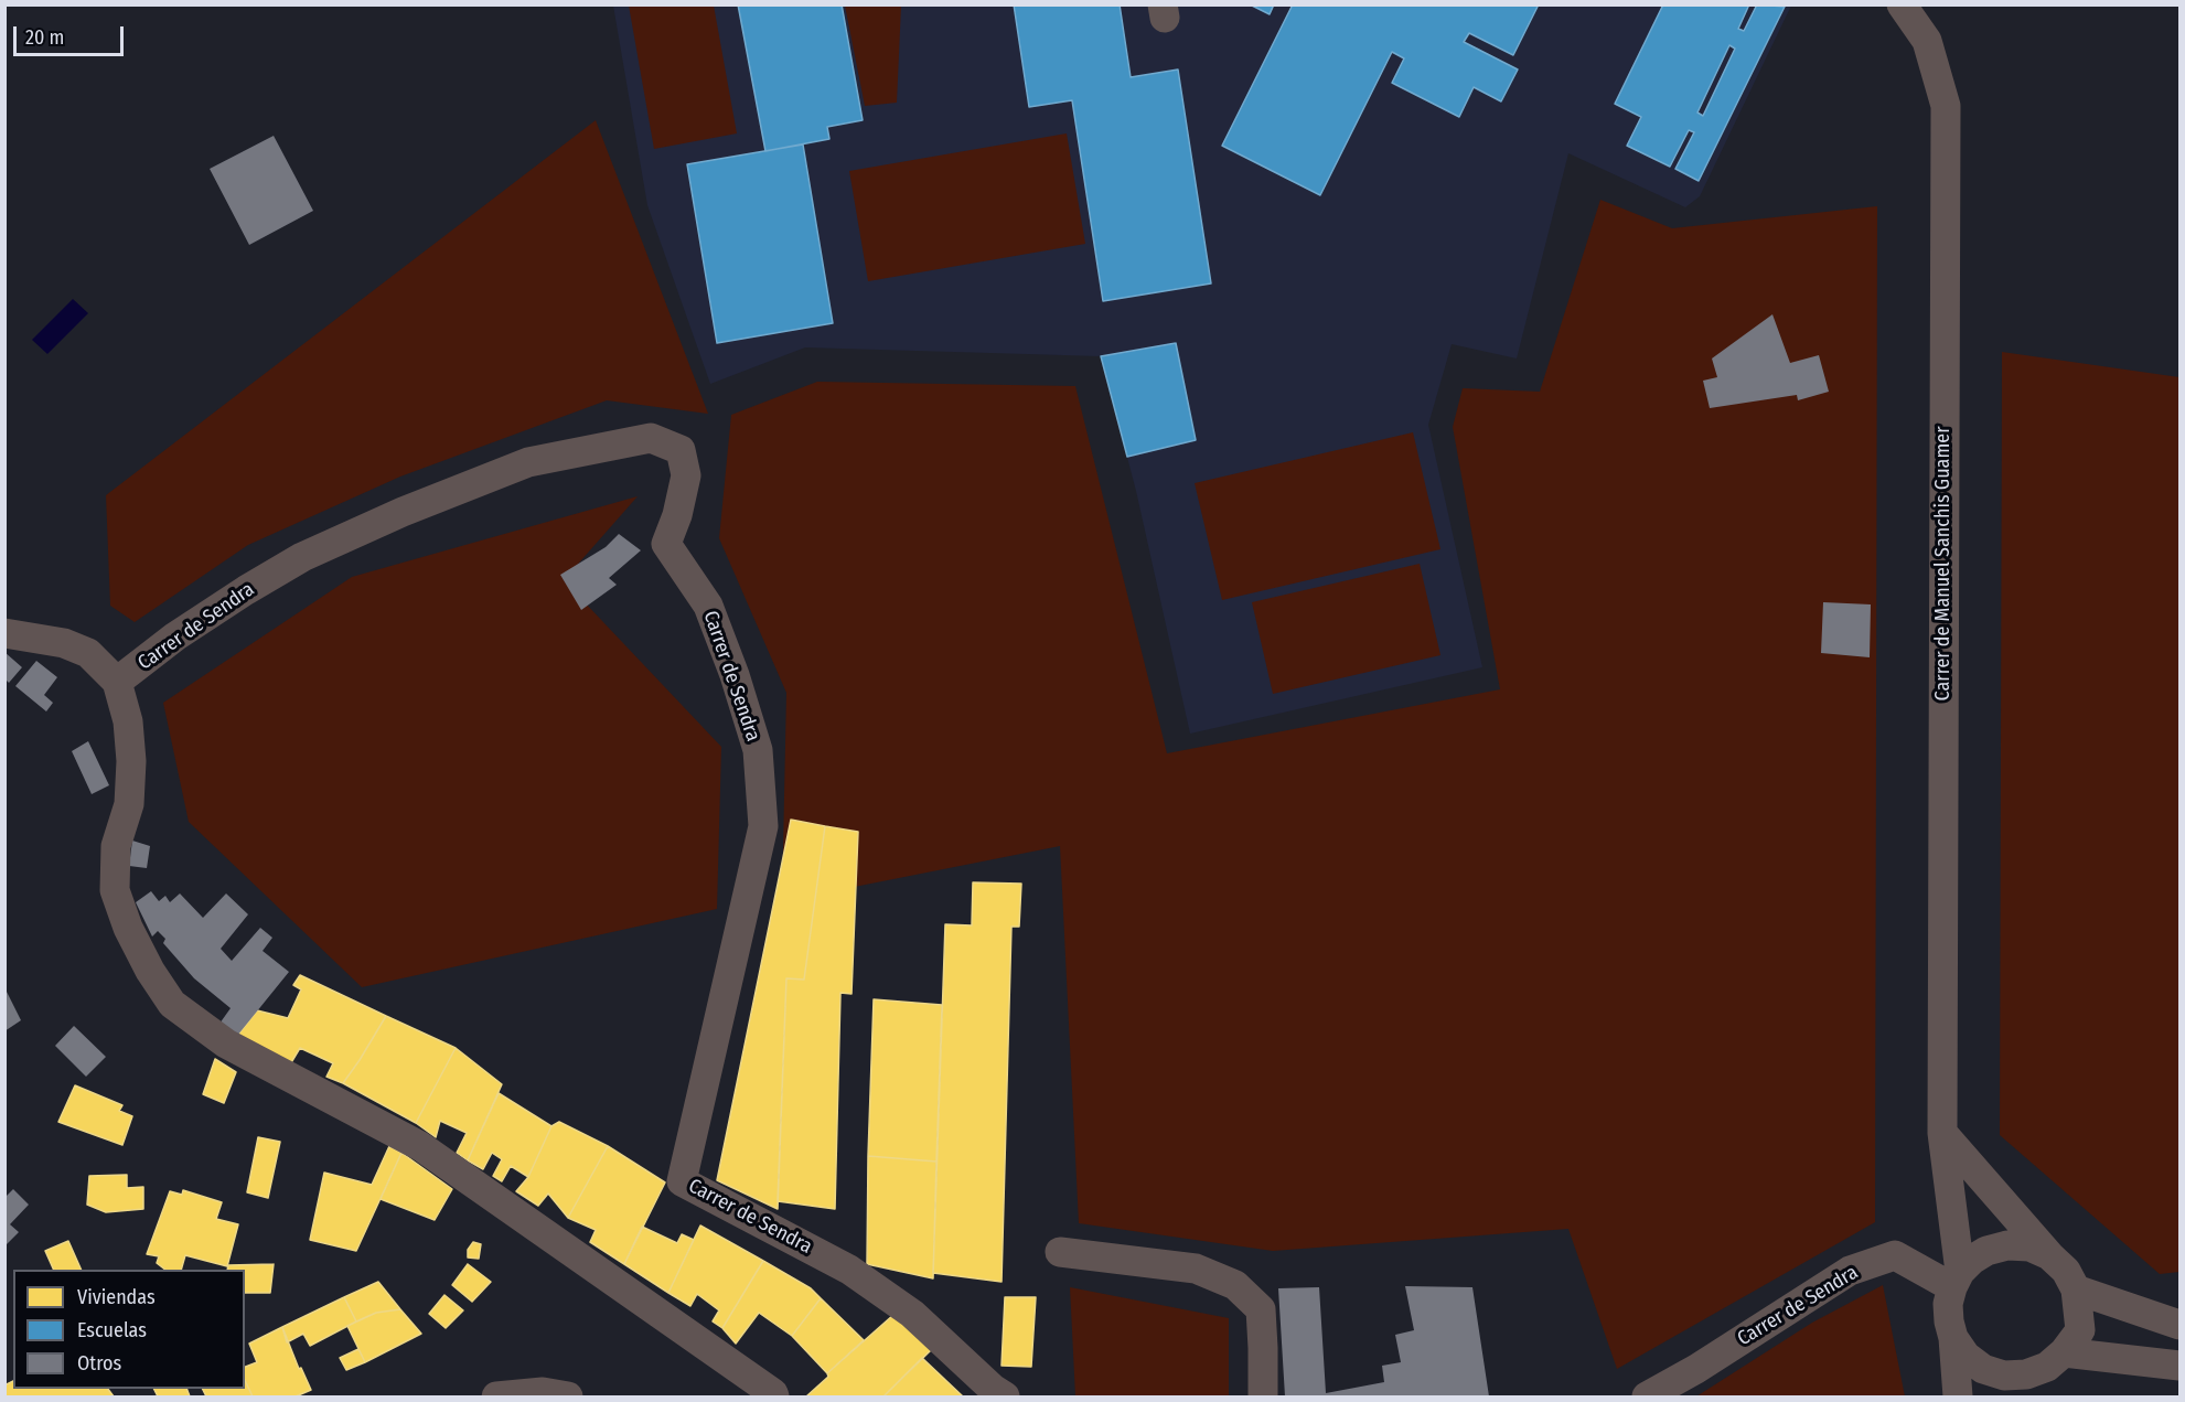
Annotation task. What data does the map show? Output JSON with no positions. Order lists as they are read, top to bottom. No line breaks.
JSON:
{"streets":{"street":["Carrer de Manuel Sanchis Guamer","Carrer de Sendra"]},"crossings":[["Carrer de Manuel Sanchis Guamer","Carrer de Sendra"]],"legend":["Viviendas","Escuelas","Otros"],"scale_bar":"20 m"}
